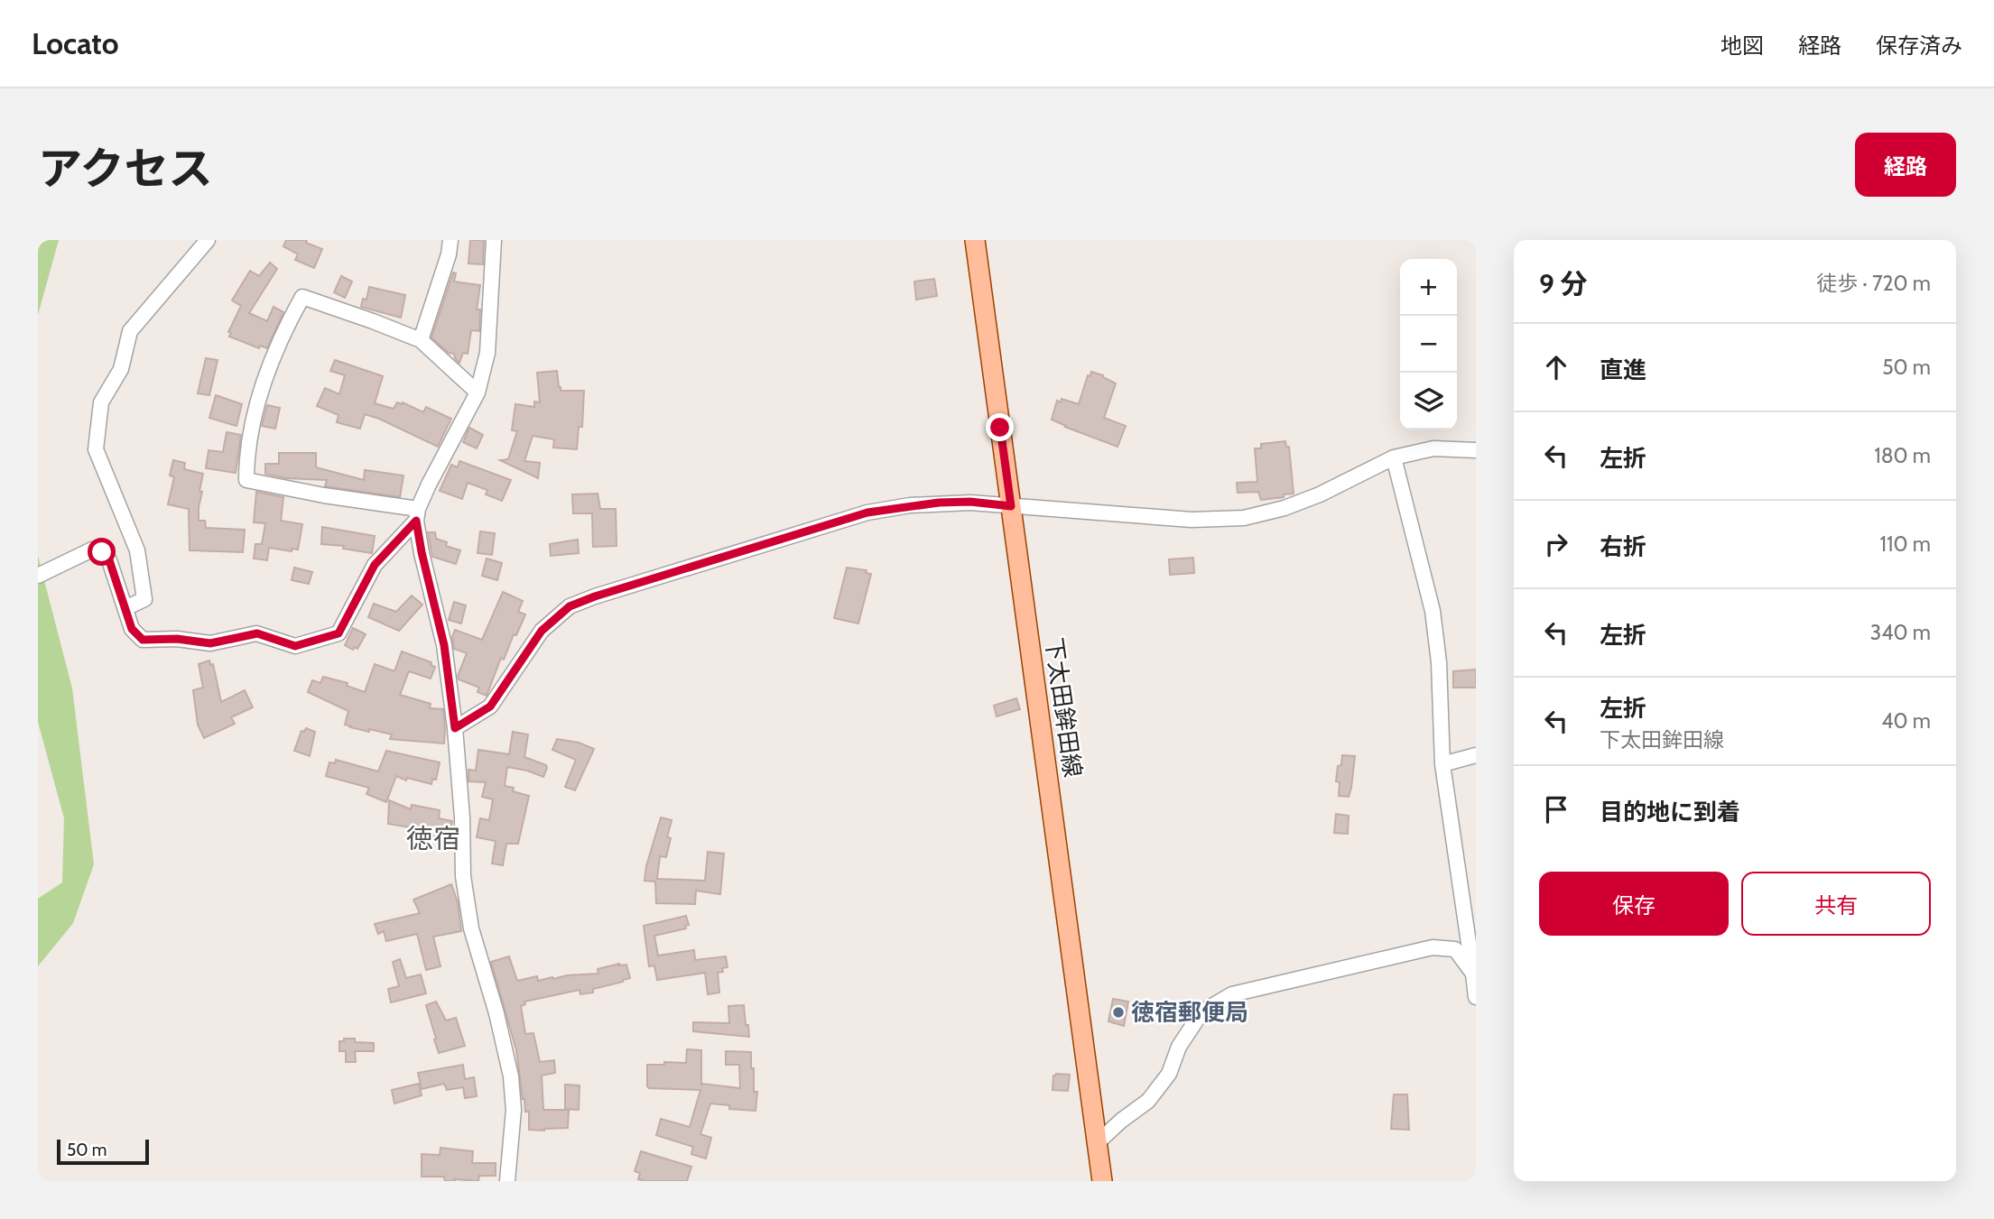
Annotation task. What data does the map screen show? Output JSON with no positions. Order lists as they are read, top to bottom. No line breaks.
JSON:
{"streets":{"main road":["下太田鉾田線"]},"districts":["徳宿"],"places":["徳宿郵便局"],"scale_bar":"50 m","page":{"header":"Locato","nav":["地図","経路","保存済み"],"title":"アクセス","buttons":["経路",["保存","共有"]],"heading":["9 分","徒歩 · 720 m"],"map_buttons":["+","−"],"list":[["直進","50 m"],["左折","180 m"],["右折","110 m"],["左折","340 m"],["左折","下太田鉾田線","40 m"],"目的地に到着"],"scale":"50 m"}}
